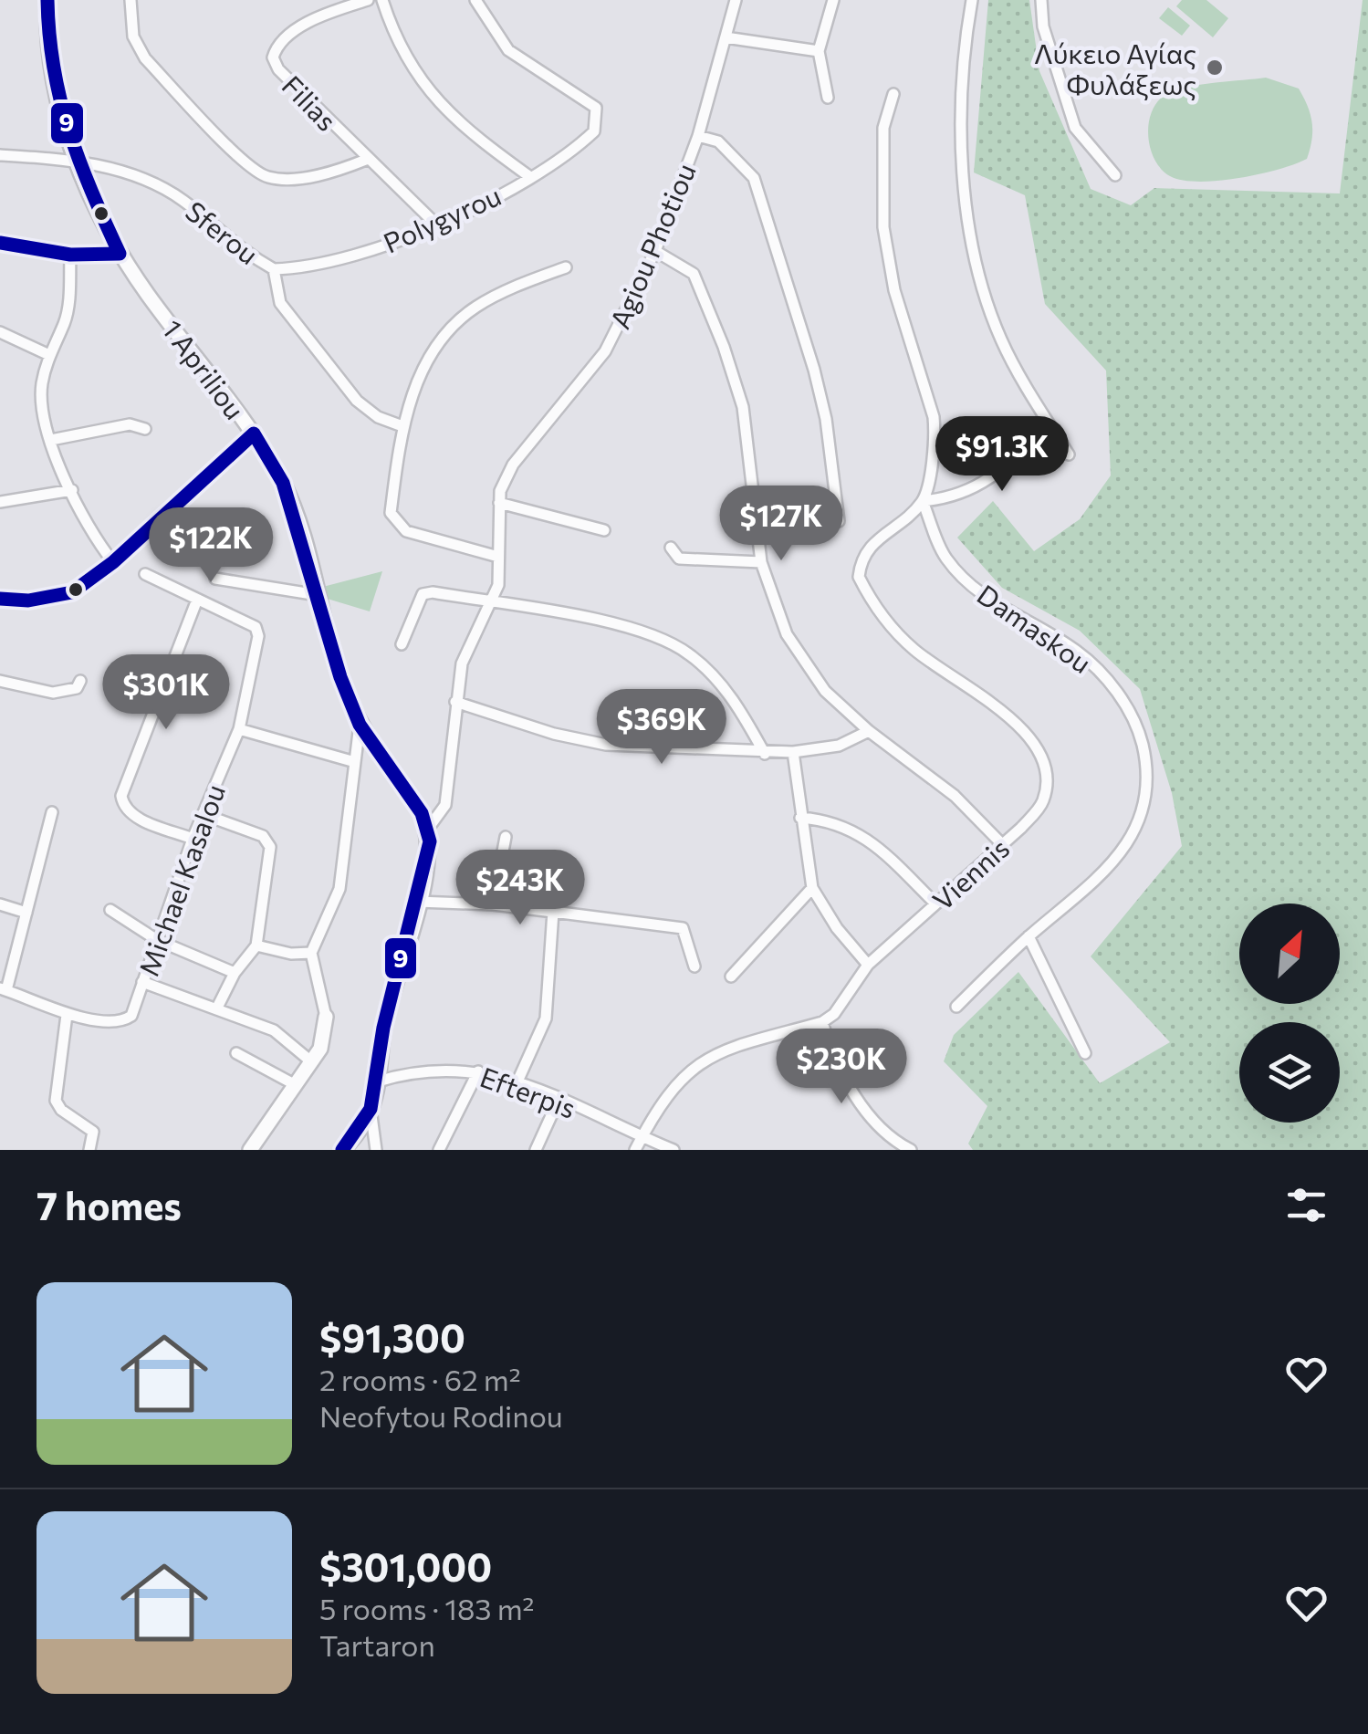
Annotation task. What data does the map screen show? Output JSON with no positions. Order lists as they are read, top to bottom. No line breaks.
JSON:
{"streets":{"main road":["1 Apriliou"],"street":["Filias","Polygyrou","Sferou","Agiou Photiou","Damaskou","Viennis","Michael Kasalou","Efterpis"]},"crossings":[["Filias","Polygyrou"],["Polygyrou","Sferou"],["Sferou","1 Apriliou"],["Agiou Photiou","1 Apriliou"],["Damaskou","Viennis"]],"places":["Λύκειο Αγίας Φυλάξεως"],"lines":["transit line 9"],"north":"top right","page":{"price":["$91.3K","$127K","$122K","$301K","$369K","$243K","$230K"],"heading":"7 homes","list":[{"name":"$91,300","note":"2 rooms · 62 m² · Neofytou Rodinou"},{"name":"$301,000","note":"5 rooms · 183 m² · Tartaron"}]}}
